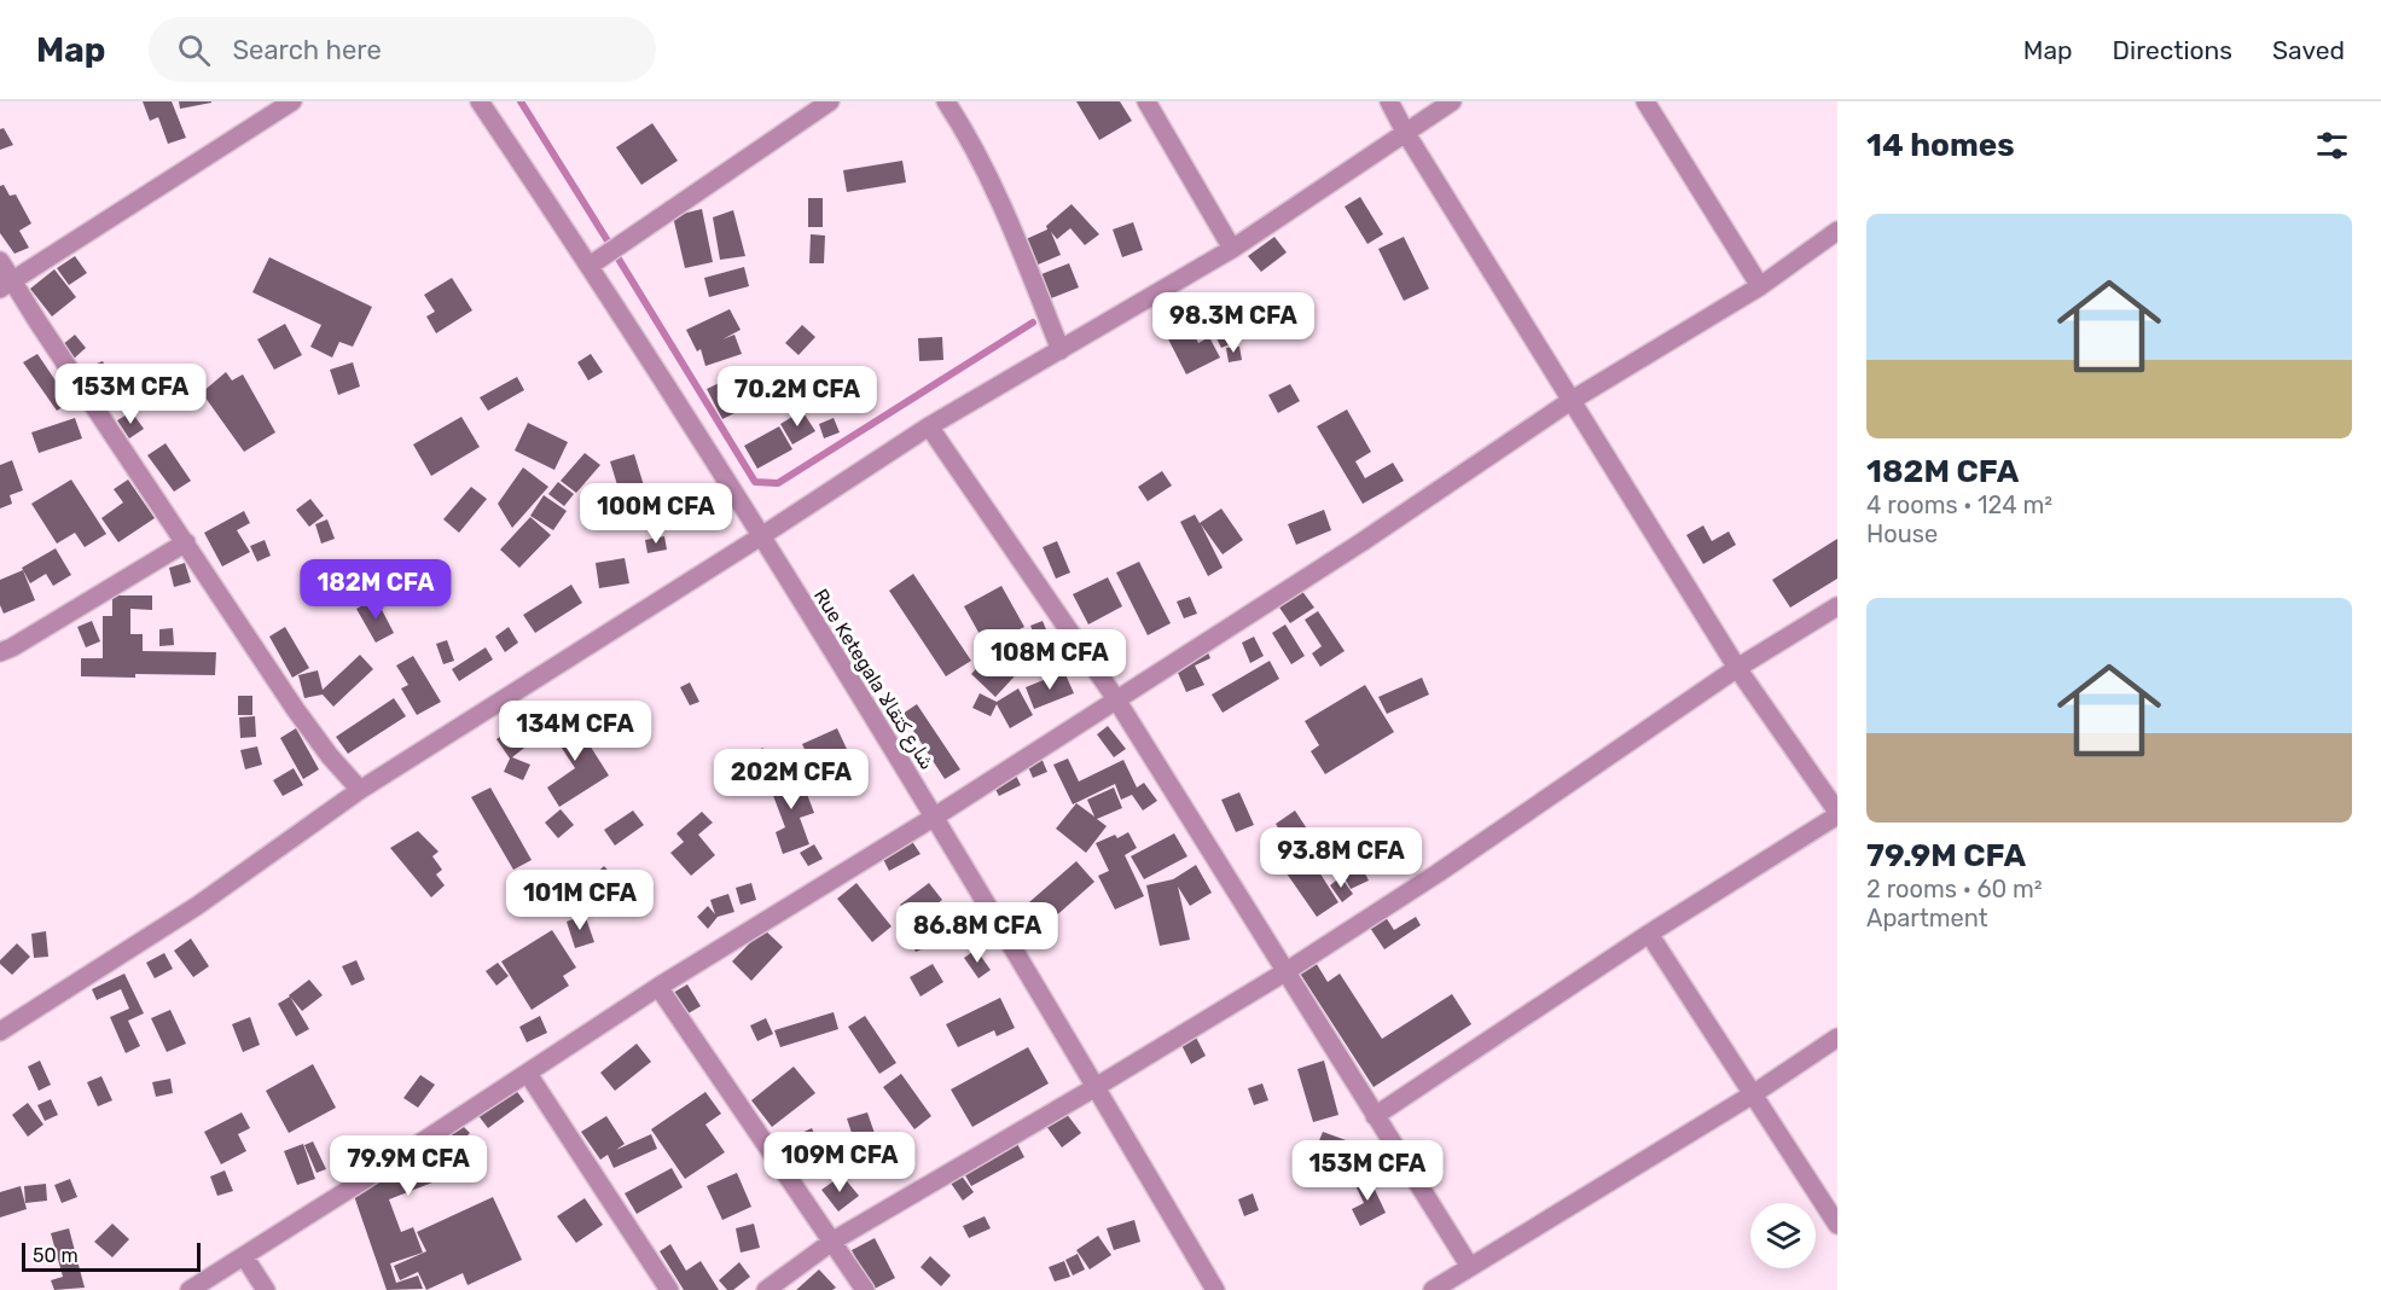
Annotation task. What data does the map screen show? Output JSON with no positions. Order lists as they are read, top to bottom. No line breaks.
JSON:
{"streets":{"street":["Rue Ketegala شارع كتقالا"]},"scale_bar":"50 m","page":{"header":"Map","search":"Search here","nav":["Map","Directions","Saved"],"heading":"14 homes","list":[{"name":"182M CFA","note":"4 rooms · 124 m² · House"},{"name":"79.9M CFA","note":"2 rooms · 60 m² · Apartment"}],"price":["98.3M CFA","153M CFA","70.2M CFA","100M CFA","182M CFA","108M CFA","134M CFA","202M CFA","93.8M CFA","101M CFA","86.8M CFA","109M CFA","79.9M CFA","153M CFA"],"scale":"50 m"}}
